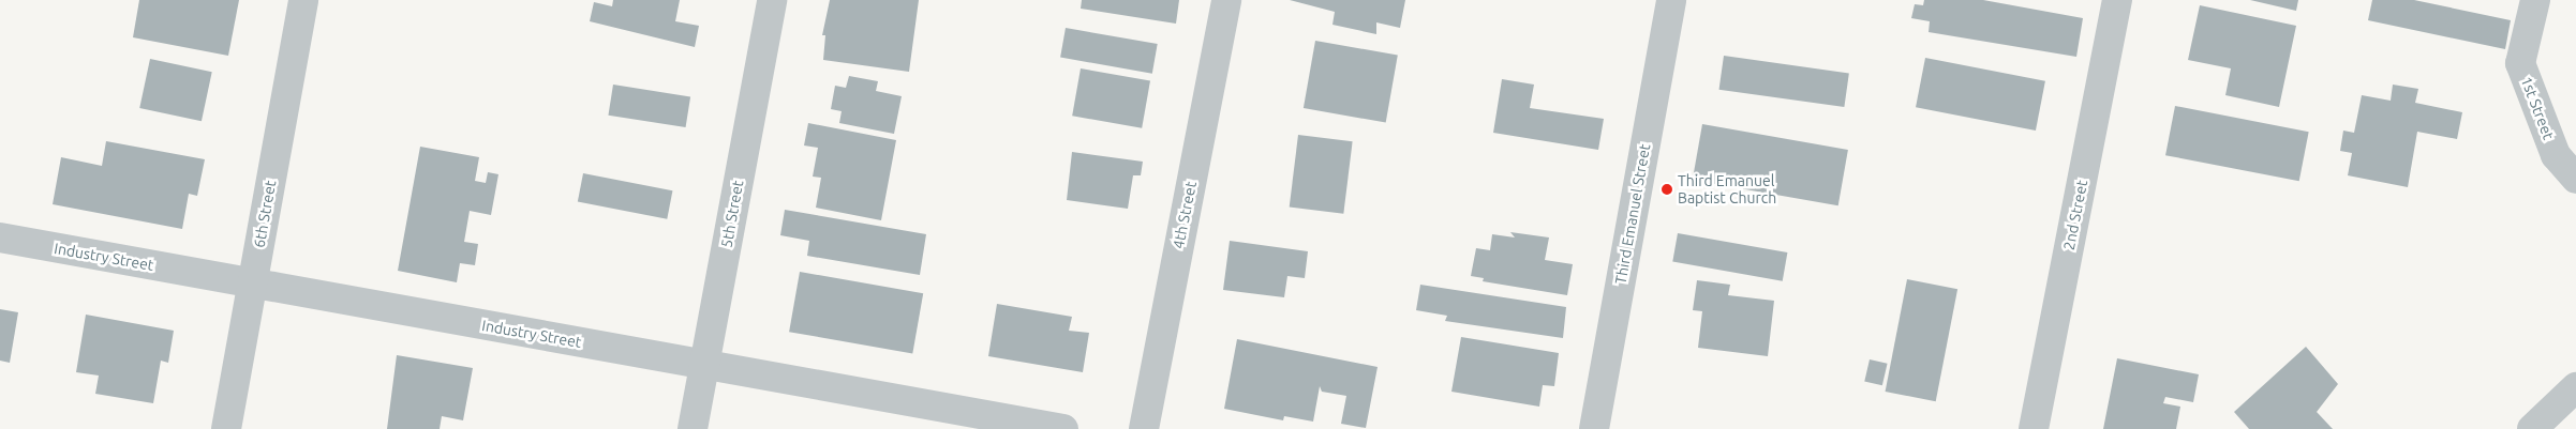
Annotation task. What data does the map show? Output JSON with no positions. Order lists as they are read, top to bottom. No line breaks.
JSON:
{"streets":{"street":["1st Street","6th Street","5th Street","Third Emanuel Street","4th Street","2nd Street","Industry Street"]},"crossings":[["6th Street","Industry Street"],["5th Street","Industry Street"]],"places":["Third Emanuel Baptist Church"]}
